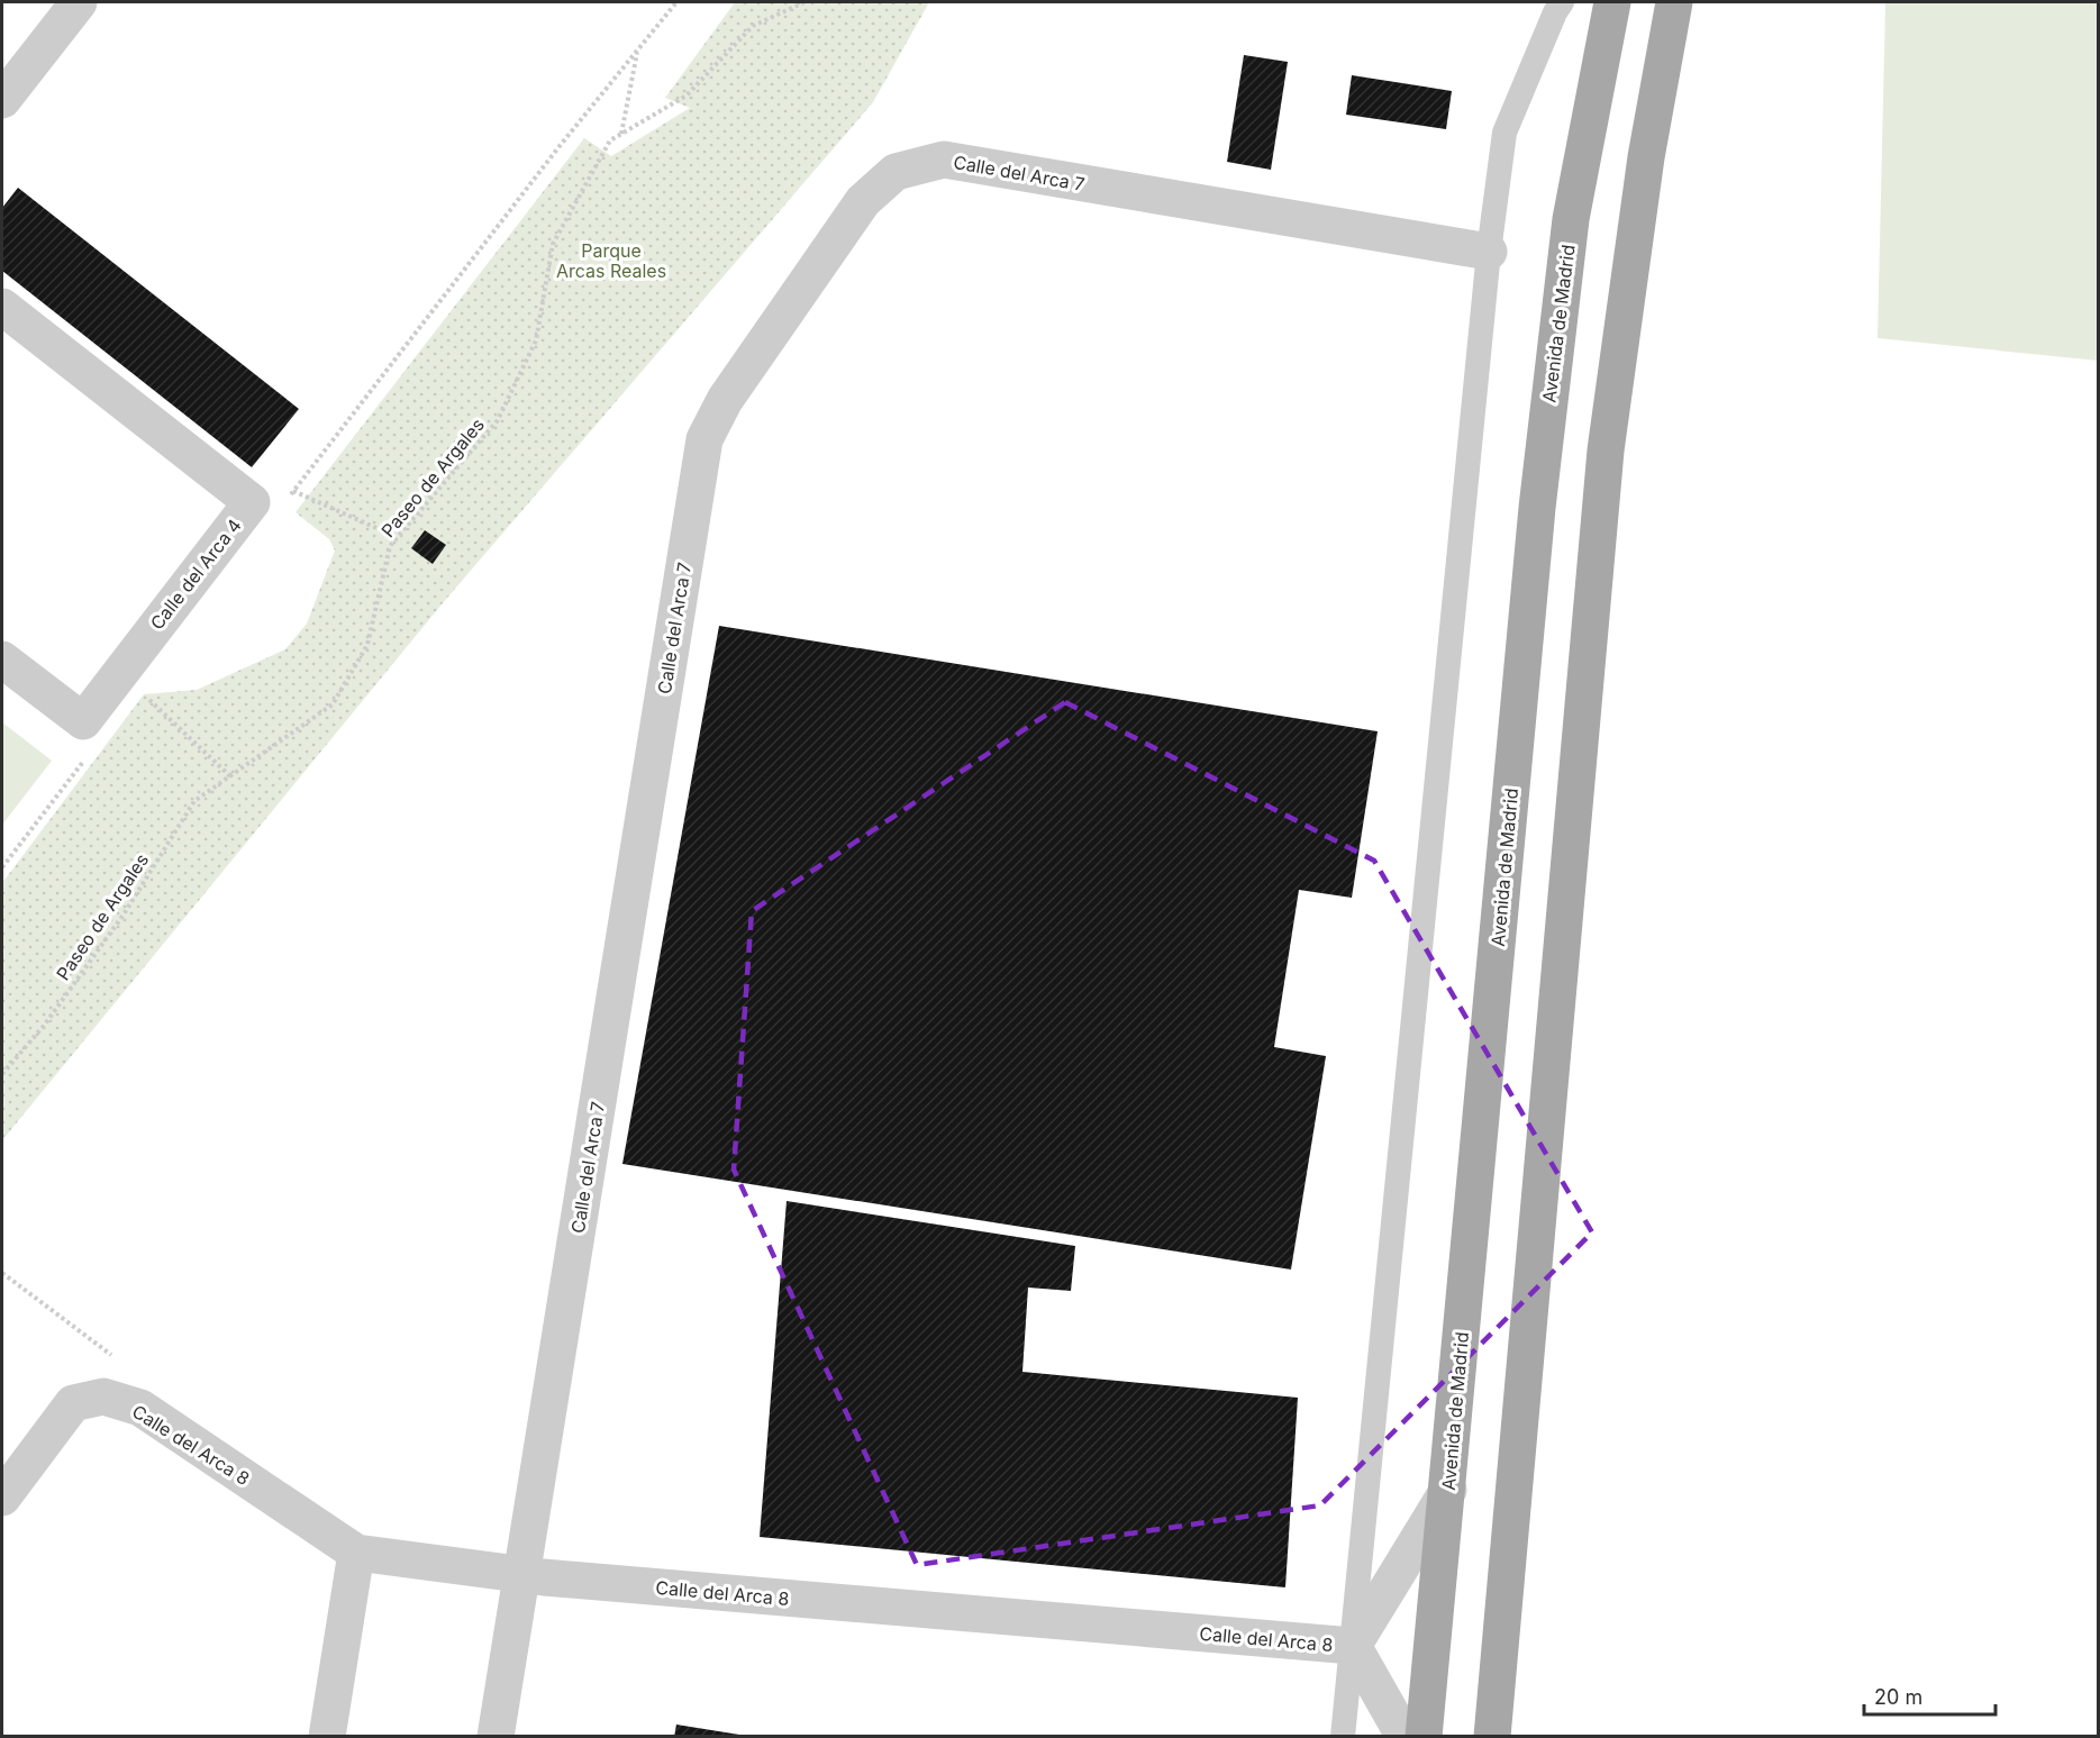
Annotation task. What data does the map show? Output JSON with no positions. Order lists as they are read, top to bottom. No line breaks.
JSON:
{"streets":{"main road":["Avenida de Madrid"],"street":["Calle del Arca 7","Calle del Arca 4","Calle del Arca 8"],"path":["Paseo de Argales"]},"crossings":[["Calle del Arca 7","Calle del Arca 8"],["Avenida de Madrid","Calle del Arca 8"]],"parks":["Parque Arcas Reales"],"scale_bar":"20 m"}
